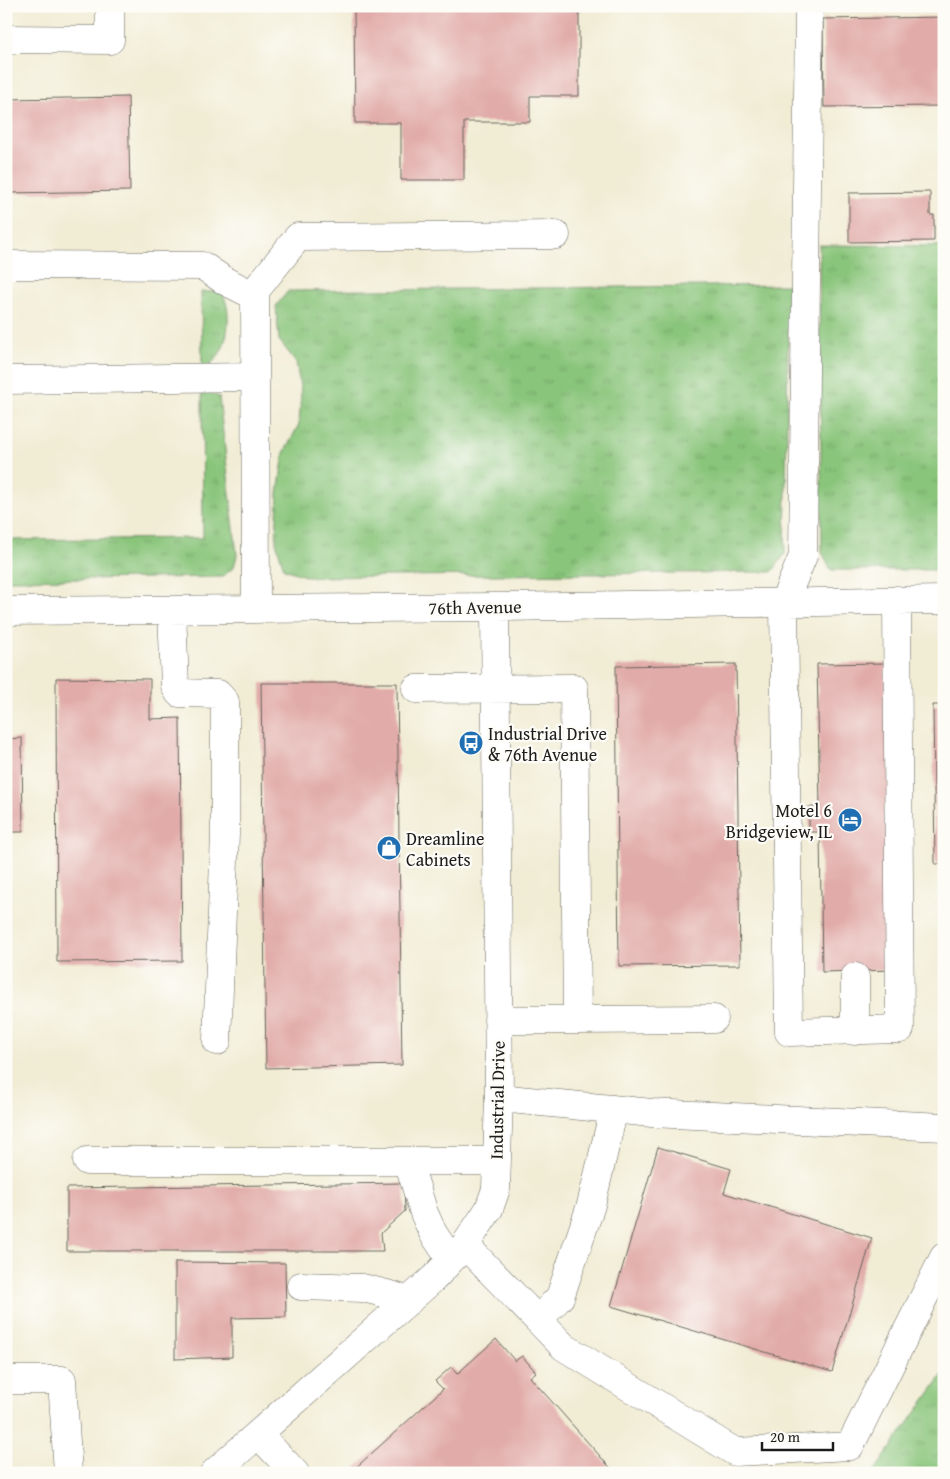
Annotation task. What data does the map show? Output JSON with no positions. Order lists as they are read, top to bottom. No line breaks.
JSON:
{"streets":{"street":["76th Avenue","Industrial Drive"]},"crossings":[["76th Avenue","Industrial Drive"]],"places":{"bus stop":["Industrial Drive & 76th Avenue"],"hotel":["Motel 6 Bridgeview, IL"],"shop":["Dreamline Cabinets"]},"scale_bar":"20 m"}
